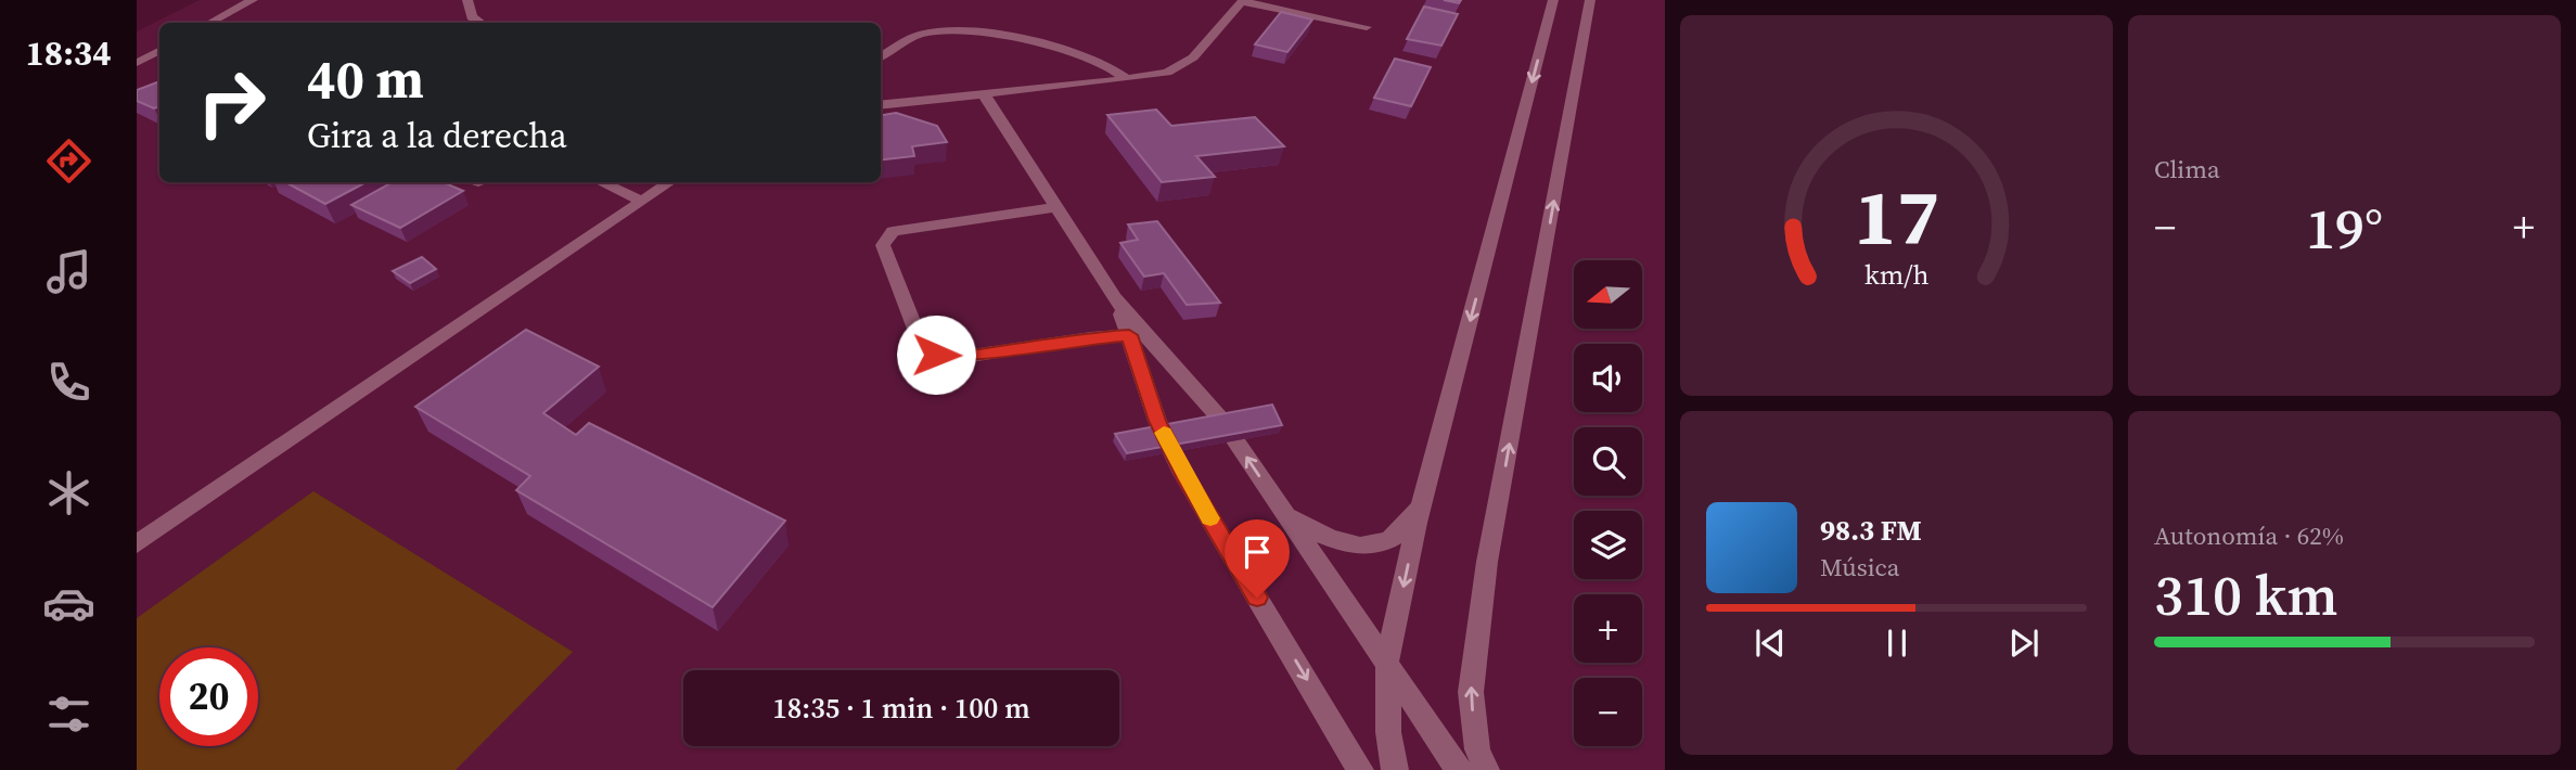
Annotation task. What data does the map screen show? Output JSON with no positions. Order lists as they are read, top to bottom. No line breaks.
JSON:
{"north":"left","page":{"tabs":"18:34","tile":["Clima",["Autonomía · 62%","310 km"]],"turn":["40 m","Gira a la derecha"],"heat":["−","19°","+"],"map_buttons":["+","−"],"song":["98.3 FM","Música"],"limit":"20","trip":"18:35 · 1 min · 100 m","gauge":["17","km/h"]}}
